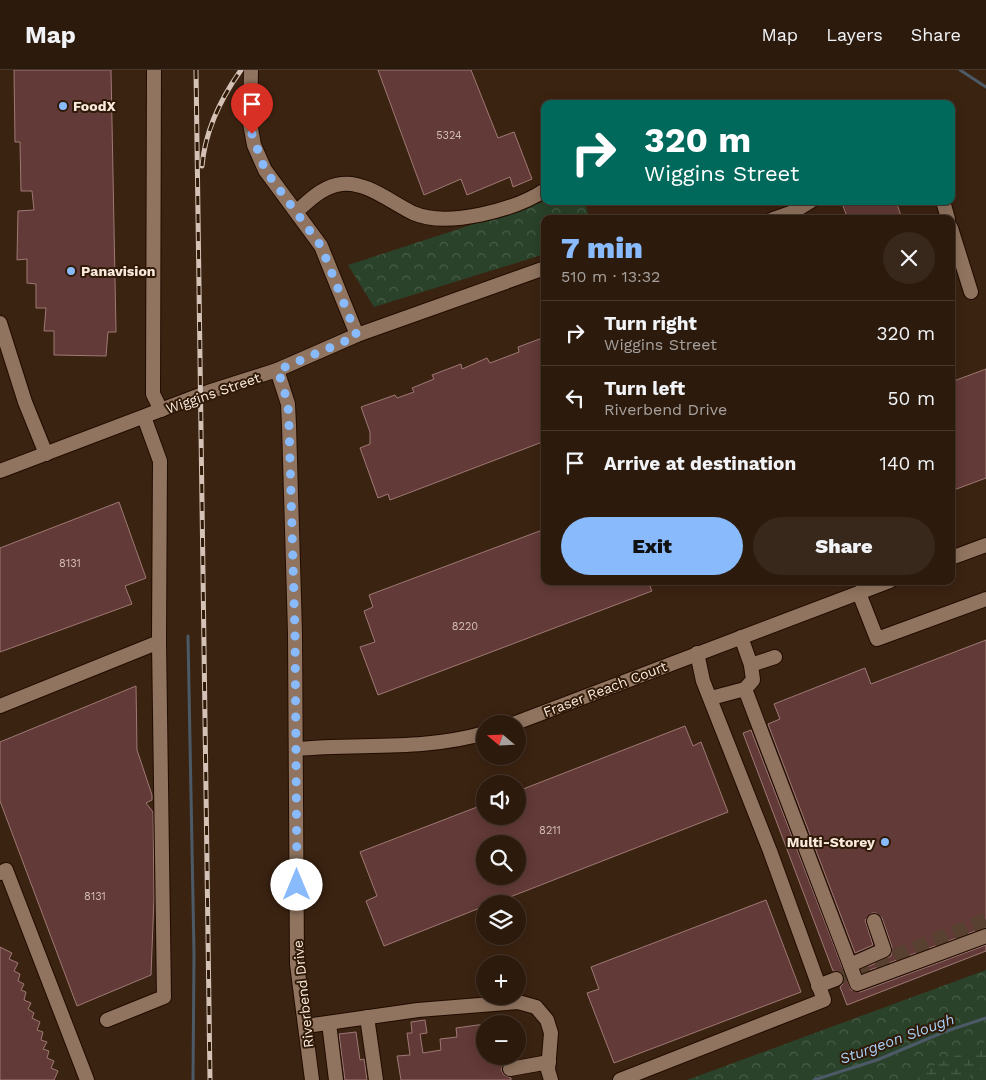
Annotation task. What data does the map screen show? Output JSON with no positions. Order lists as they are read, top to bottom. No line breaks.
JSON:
{"streets":{"street":["Wiggins Street","Fraser Reach Court","Riverbend Drive"]},"crossings":[["Wiggins Street","Riverbend Drive"]],"water":["Sturgeon Slough"],"places":["FoodX","Panavision","Multi-Storey"],"house_numbers":["5324","8131","8220","8211","8131"],"north":"left","page":{"header":"Map","nav":["Map","Layers","Share"],"turn":["320 m","Wiggins Street"],"heading":["7 min","510 m · 13:32"],"list":[{"name":"Turn right","note":"Wiggins Street","value":"320 m"},{"name":"Turn left","note":"Riverbend Drive","value":"50 m"},{"name":"Arrive at destination","value":"140 m"}],"buttons":["Exit","Share"],"map_buttons":["+","−"]}}
